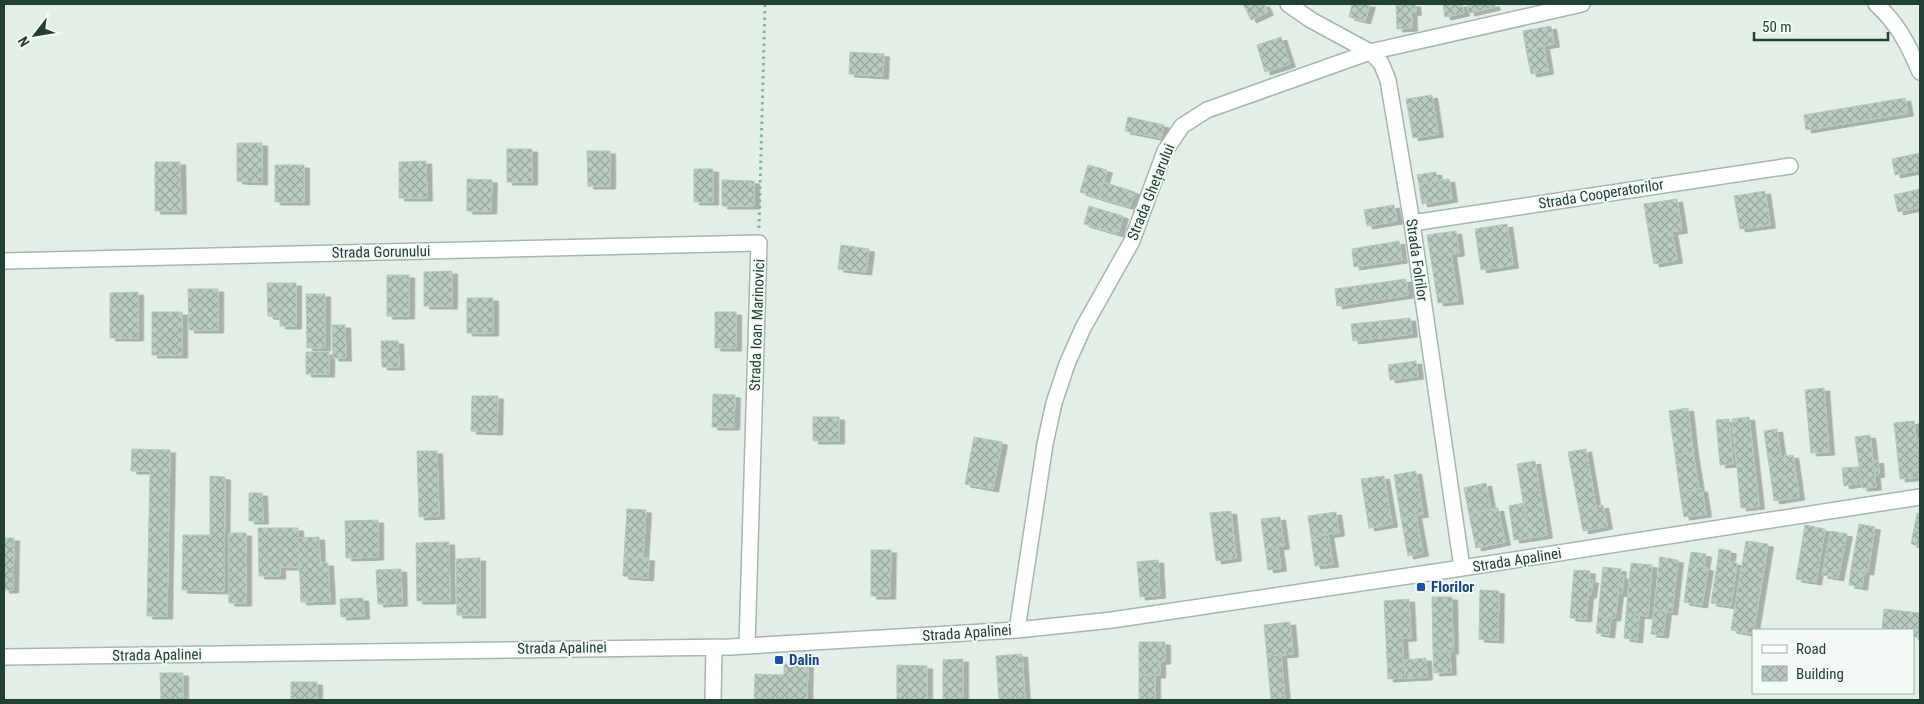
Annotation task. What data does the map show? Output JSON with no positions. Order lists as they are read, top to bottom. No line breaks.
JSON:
{"streets":{"street":["Strada Ghețarului","Strada Cooperatorilor","Strada Gorunului","Strada Folrilor","Strada Ioan Marinovici","Strada Apalinei"]},"crossings":[["Strada Ghețarului","Strada Folrilor"],["Strada Ghețarului","Strada Apalinei"],["Strada Cooperatorilor","Strada Folrilor"],["Strada Gorunului","Strada Ioan Marinovici"],["Strada Folrilor","Strada Apalinei"],["Strada Ioan Marinovici","Strada Apalinei"]],"places":{"transit":["Florilor","Dalin"]},"legend":["Road","Building"],"scale_bar":"50 m","north":"bottom left"}
